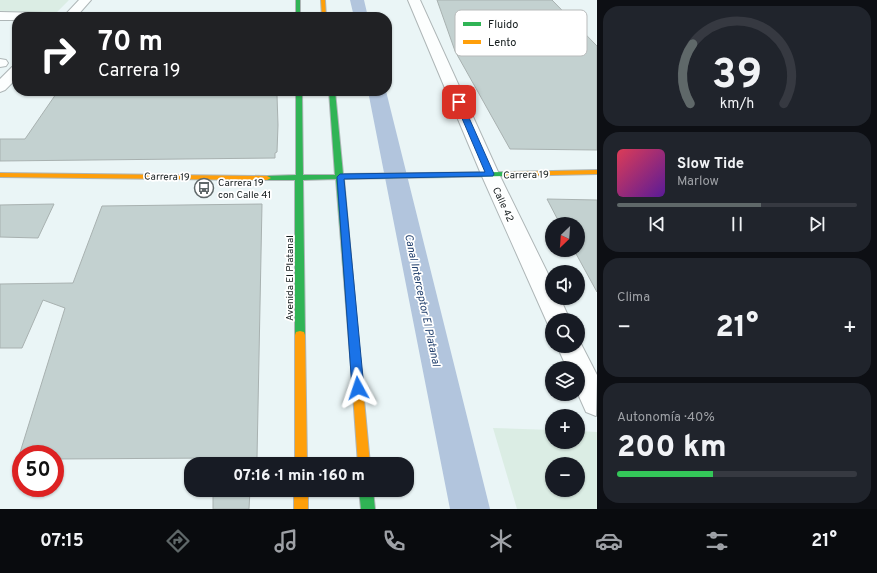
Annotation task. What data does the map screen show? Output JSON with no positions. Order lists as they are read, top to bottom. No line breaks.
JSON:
{"streets":{"main road":["Carrera 19","Avenida El Platanal"],"street":["Calle 42"]},"crossings":[["Carrera 19","Calle 42"],["Carrera 19","Avenida El Platanal"]],"water":["Canal Interceptor El Platanal"],"places":{"bus stop":["Carrera 19 con Calle 41"]},"legend":["Fluido","Lento"],"north":"bottom left","page":{"turn":["70 m","Carrera 19"],"song":["Slow Tide","Marlow"],"map_buttons":["+","−"],"tile":["Clima",["Autonomía · 40%","200 km"]],"heat":["−","21°","+"],"limit":"50","trip":"07:16 · 1 min · 160 m","tabs":["07:15","21°"],"gauge":["39","km/h"]}}
